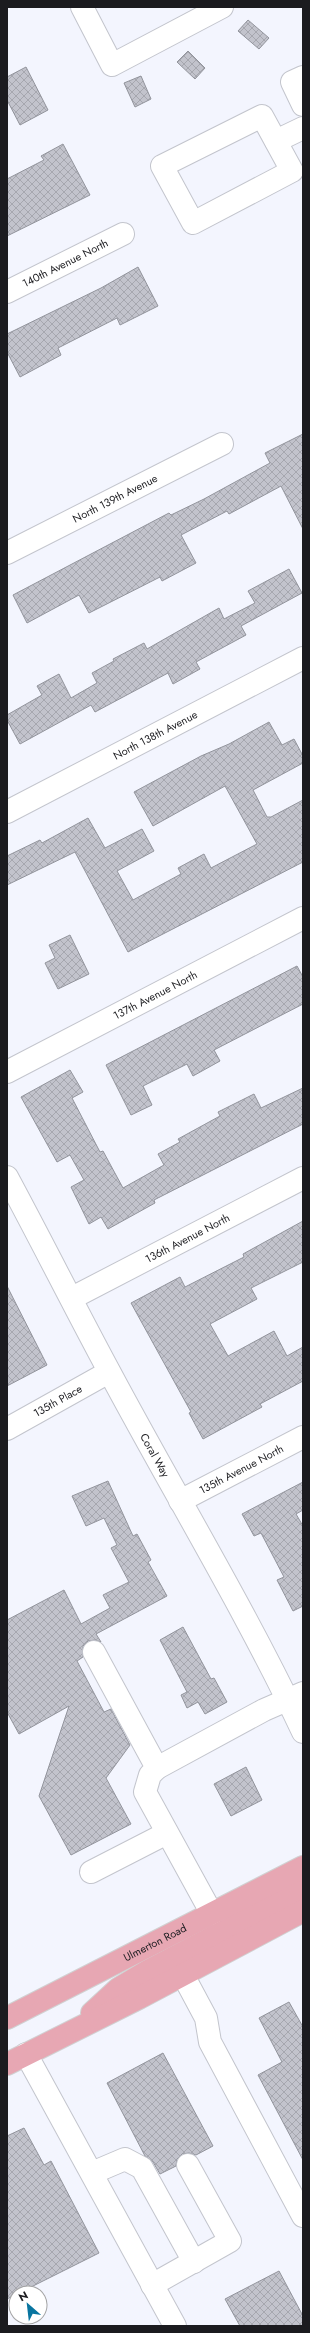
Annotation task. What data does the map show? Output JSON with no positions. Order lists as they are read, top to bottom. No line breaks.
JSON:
{"streets":{"main road":["Ulmerton Road"],"street":["140th Avenue North","North 139th Avenue","North 138th Avenue","137th Avenue North","136th Avenue North","135th Place","Coral Way","135th Avenue North"]},"crossings":[["136th Avenue North","Coral Way"],["135th Place","Coral Way"],["Coral Way","135th Avenue North"]],"north":"top left"}
